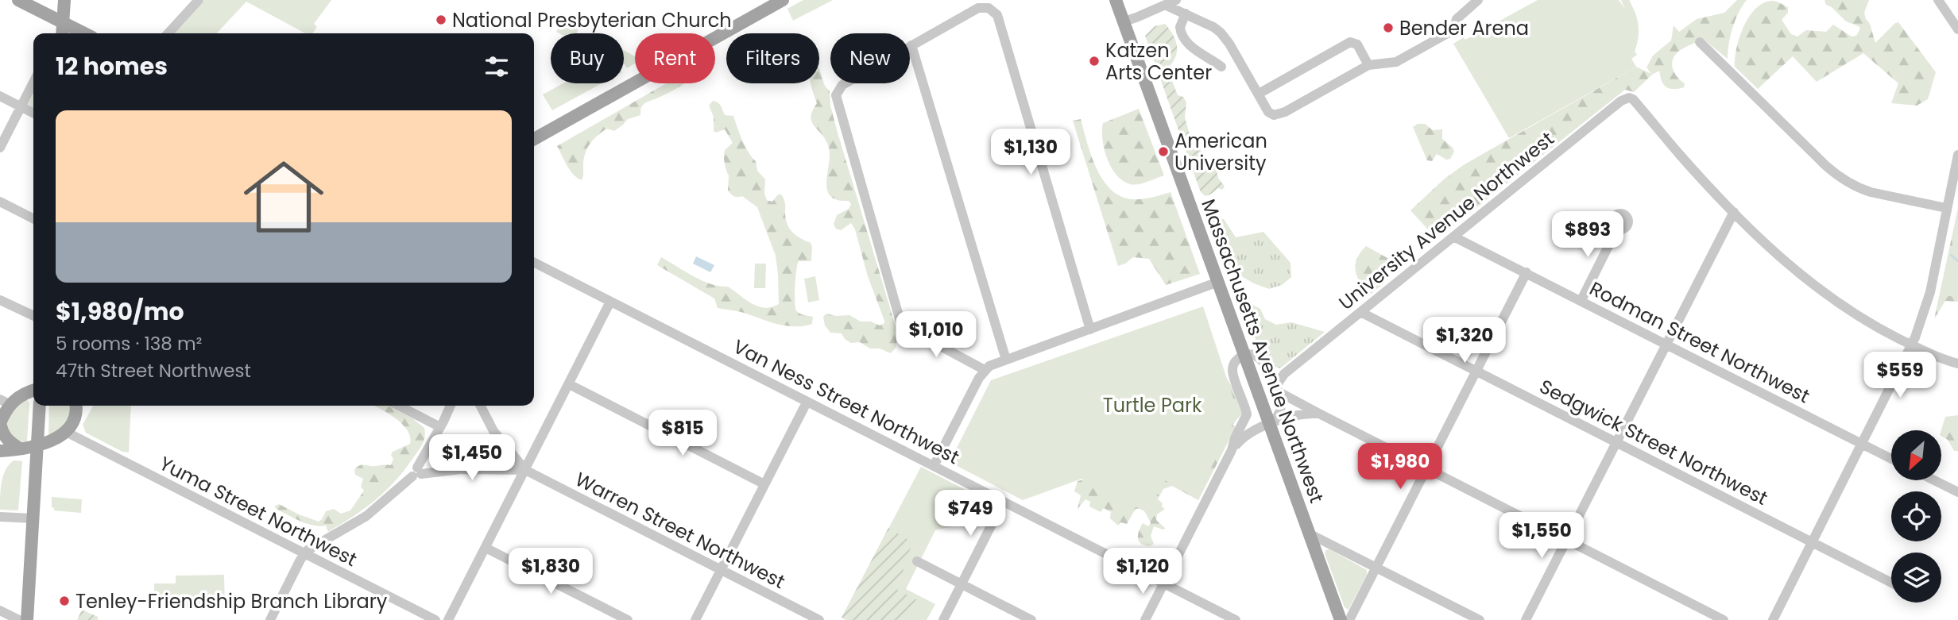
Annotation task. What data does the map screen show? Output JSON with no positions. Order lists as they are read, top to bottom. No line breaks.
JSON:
{"streets":{"main road":["Massachusetts Avenue Northwest"],"street":["University Avenue Northwest","Rodman Street Northwest","Van Ness Street Northwest","Sedgwick Street Northwest","Yuma Street Northwest","Warren Street Northwest"]},"crossings":[["University Avenue Northwest","Rodman Street Northwest"],["University Avenue Northwest","Sedgwick Street Northwest"]],"parks":["Turtle Park"],"places":["National Presbyterian Church","Bender Arena","Katzen Arts Center","American University","Tenley-Friendship Branch Library"],"north":"bottom left","page":{"chip":["Buy","Rent","Filters","New"],"heading":"12 homes","list":[{"name":"$1,980/mo","note":"5 rooms · 138 m² · 47th Street Northwest"}],"price":["$1,130","$893","$1,010","$1,320","$559","$815","$1,450","$1,980","$749","$1,550","$1,830","$1,120"]}}
